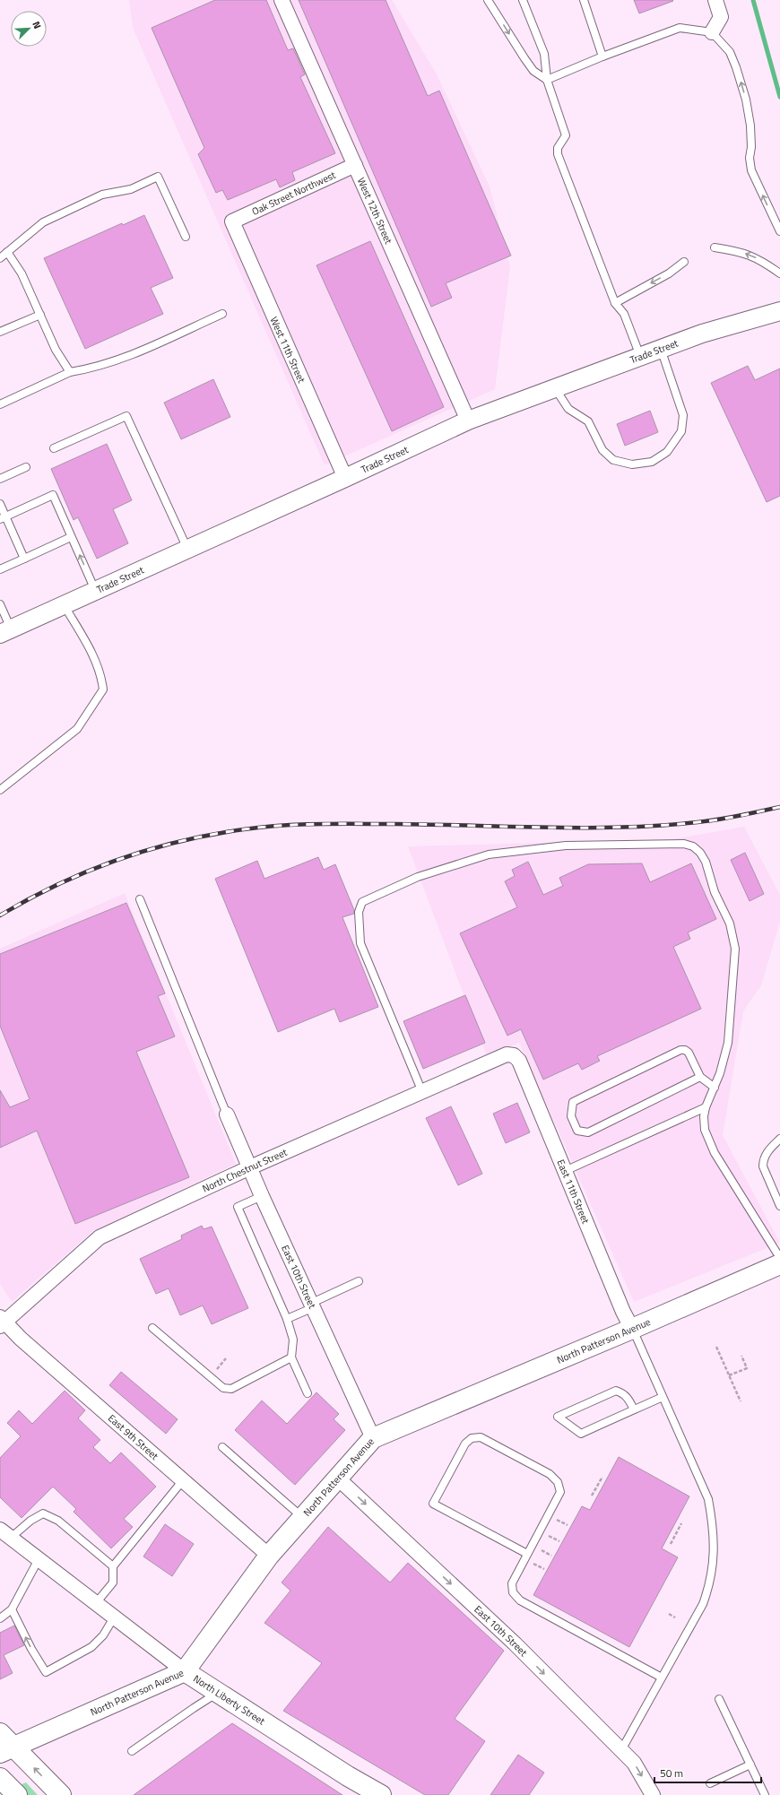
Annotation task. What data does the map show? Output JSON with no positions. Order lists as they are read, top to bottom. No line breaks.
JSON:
{"streets":{"main road":["North Patterson Avenue","North Liberty Street"],"street":["Oak Street Northwest","West 12th Street","West 11th Street","Trade Street","North Chestnut Street","East 11th Street","East 10th Street","East 9th Street"]},"crossings":[["Oak Street Northwest","West 12th Street"],["Oak Street Northwest","West 11th Street"],["West 12th Street","Trade Street"],["West 11th Street","Trade Street"],["North Chestnut Street","East 11th Street"],["North Chestnut Street","East 10th Street"],["North Chestnut Street","East 9th Street"],["East 11th Street","North Patterson Avenue"],["East 10th Street","North Patterson Avenue"],["North Patterson Avenue","East 9th Street"],["North Patterson Avenue","North Liberty Street"]],"one_way":["East 10th Street"],"scale_bar":"50 m","north":"top right"}
